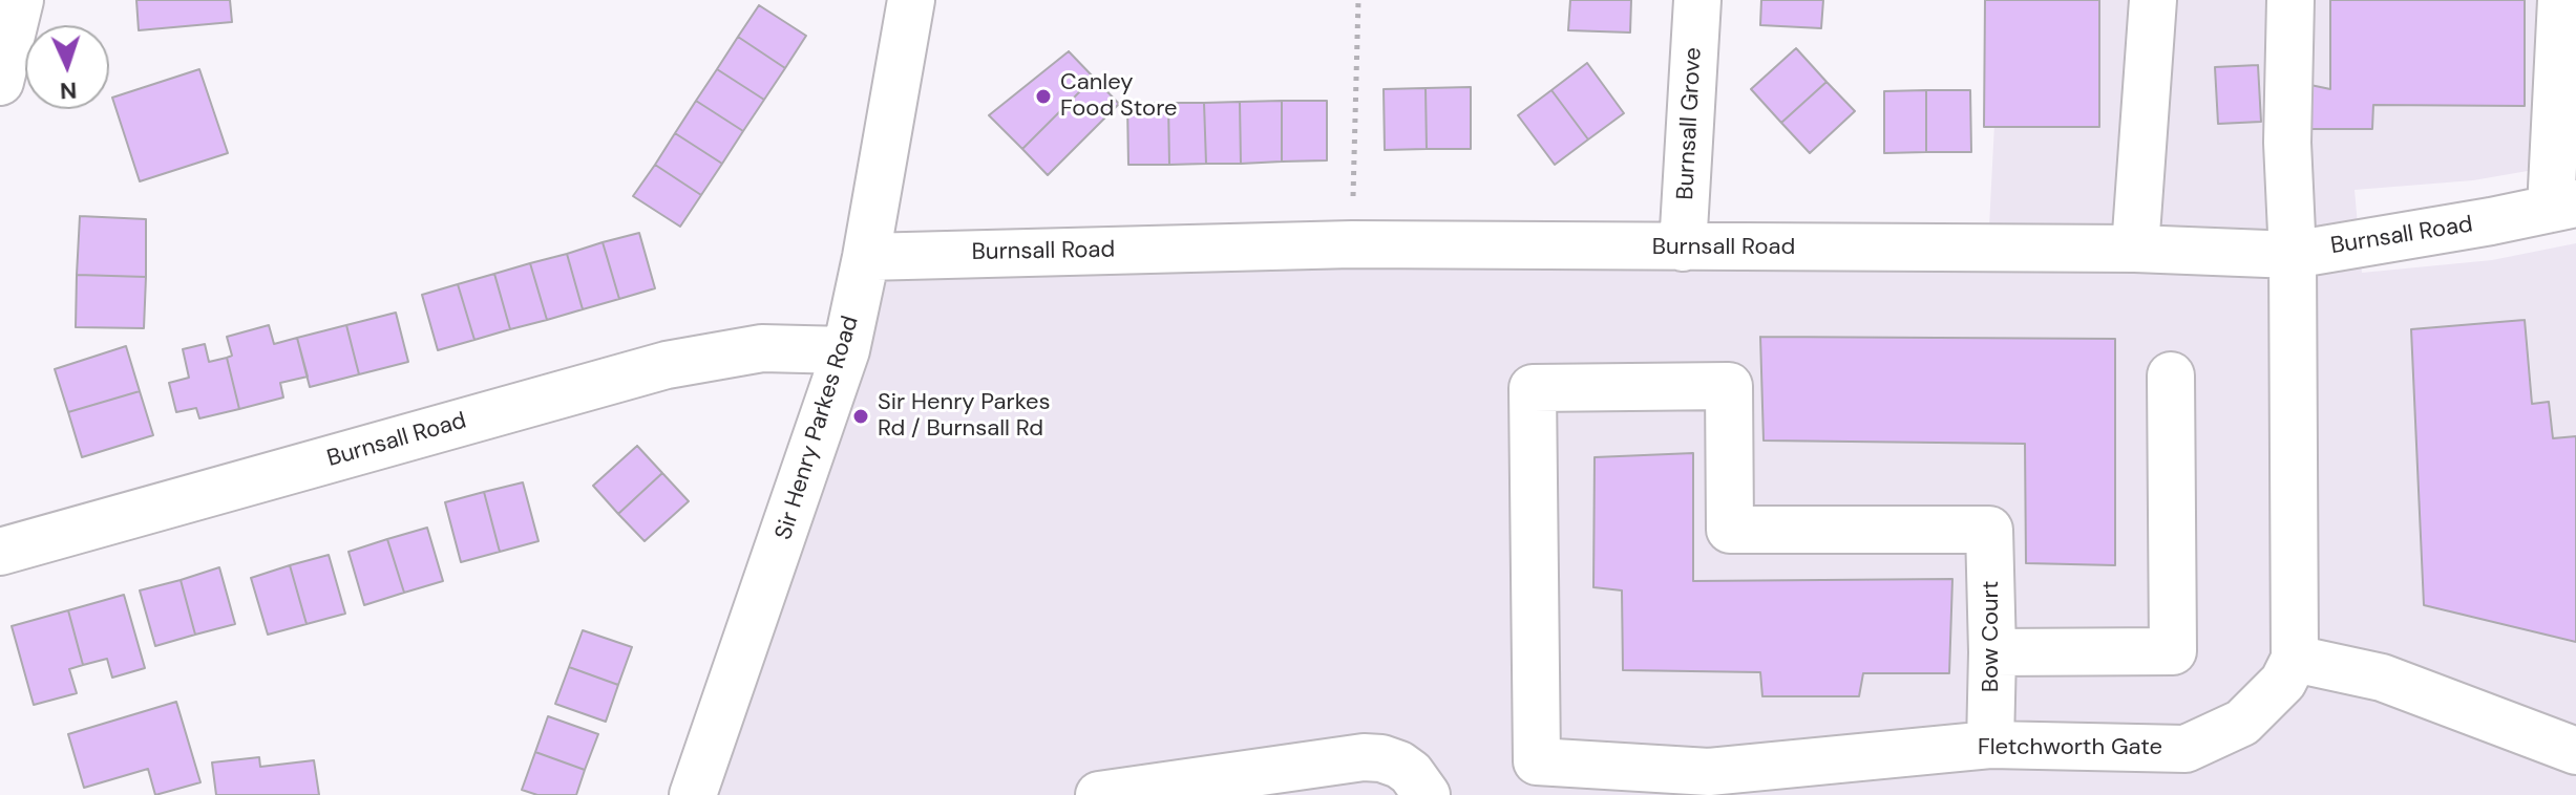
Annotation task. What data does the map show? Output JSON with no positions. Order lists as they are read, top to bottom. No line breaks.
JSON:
{"streets":{"street":["Burnsall Grove","Burnsall Road","Sir Henry Parkes Road","Bow Court","Fletchworth Gate"]},"crossings":[["Burnsall Grove","Burnsall Road"],["Burnsall Road","Sir Henry Parkes Road"],["Bow Court","Fletchworth Gate"]],"places":["Canley Food Store","Sir Henry Parkes Rd / Burnsall Rd"],"north":"bottom"}
